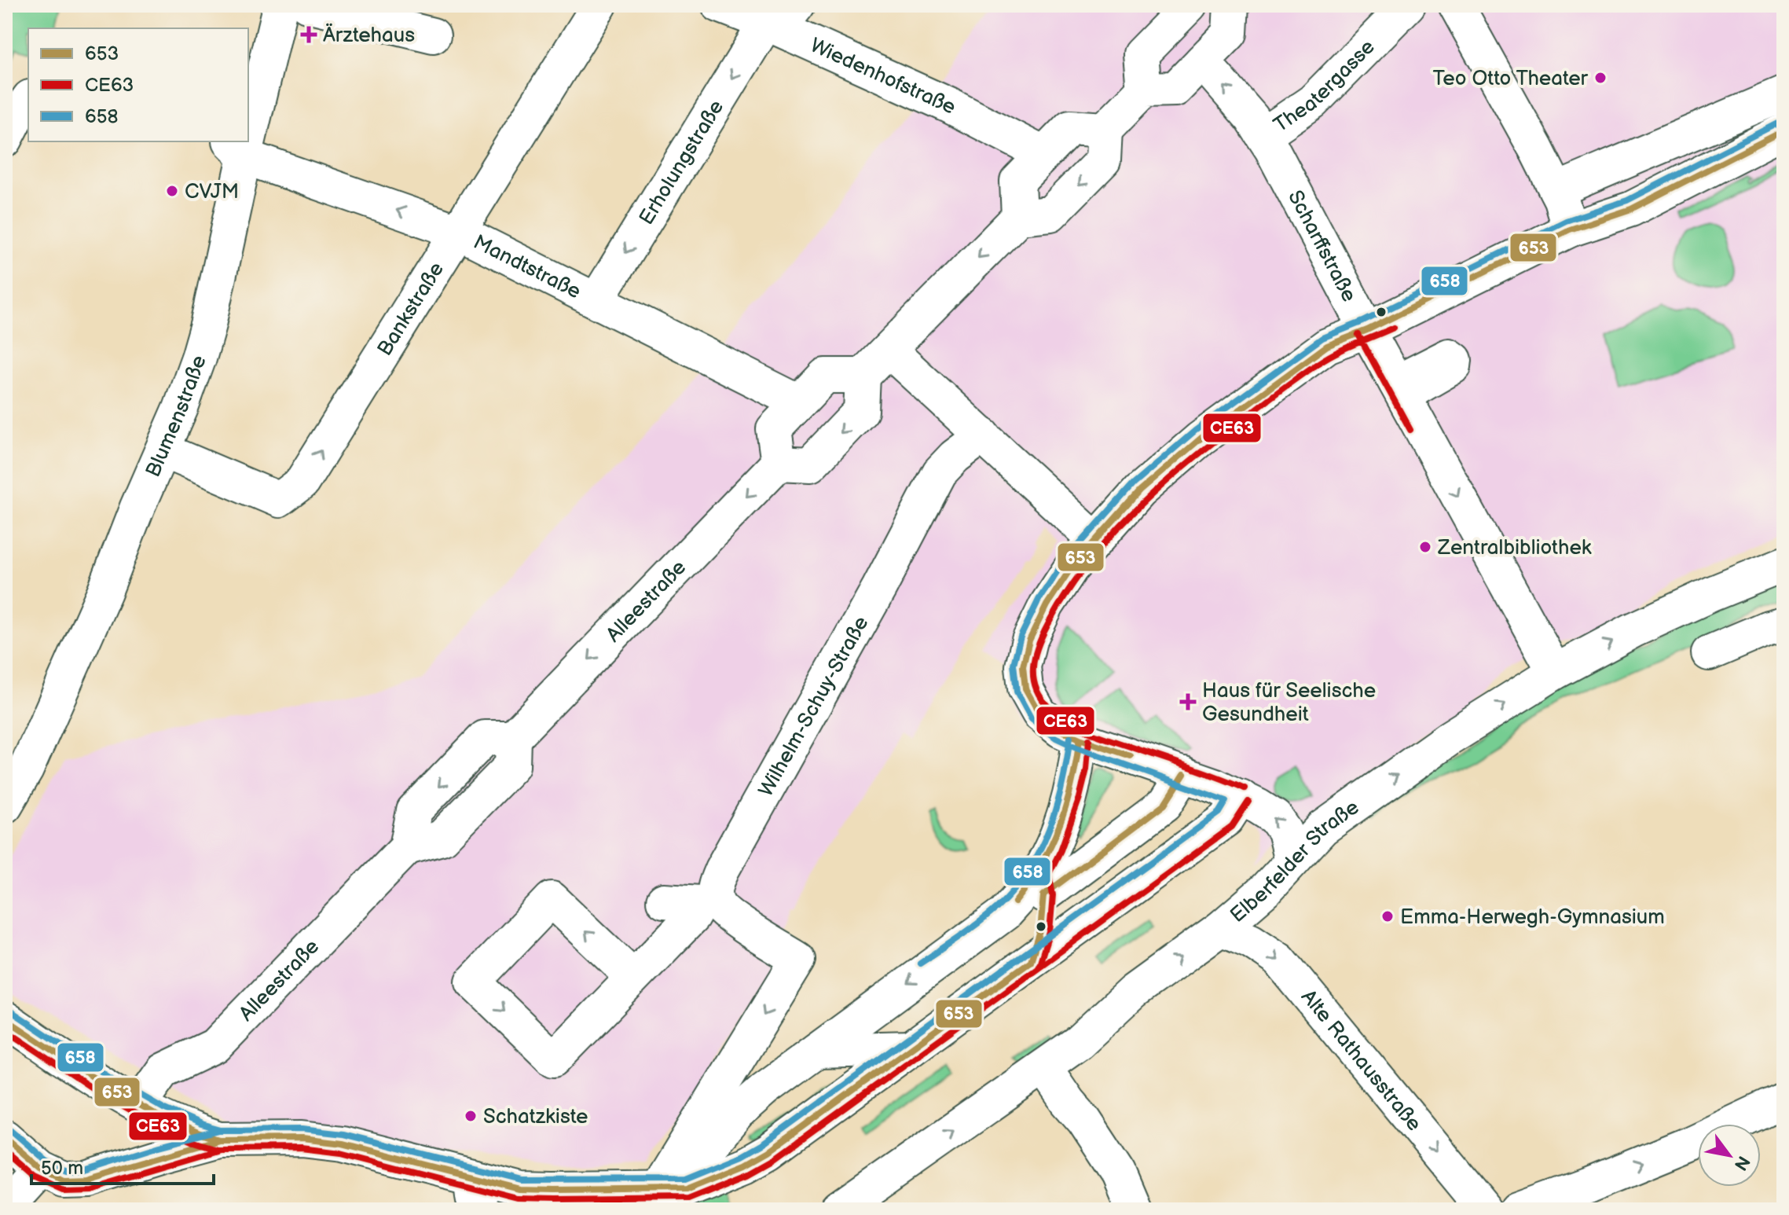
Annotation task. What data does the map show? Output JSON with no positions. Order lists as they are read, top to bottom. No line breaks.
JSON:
{"streets":{"street":["Wiedenhofstraße","Theatergasse","Erholungstraße","Scharffstraße","Mandtstraße","Bankstraße","Blumenstraße","Alleestraße","Wilhelm-Schuy-Straße","Elberfelder Straße","Alte Rathausstraße"]},"crossings":[["Wiedenhofstraße","Erholungstraße"],["Theatergasse","Scharffstraße"],["Erholungstraße","Mandtstraße"],["Scharffstraße","Elberfelder Straße"],["Mandtstraße","Bankstraße"],["Mandtstraße","Blumenstraße"],["Bankstraße","Blumenstraße"],["Elberfelder Straße","Alte Rathausstraße"]],"one_way":["Bankstraße","Alleestraße","Alte Rathausstraße"],"places":{"health":["Ärztehaus","Haus für Seelische Gesundheit"],"other":["Teo Otto Theater","CVJM","Zentralbibliothek","Emma-Herwegh-Gymnasium","Schatzkiste"]},"lines":["transit line 658","transit line 653","transit line CE63"],"legend":["653","CE63","658"],"scale_bar":"50 m","north":"bottom right"}
